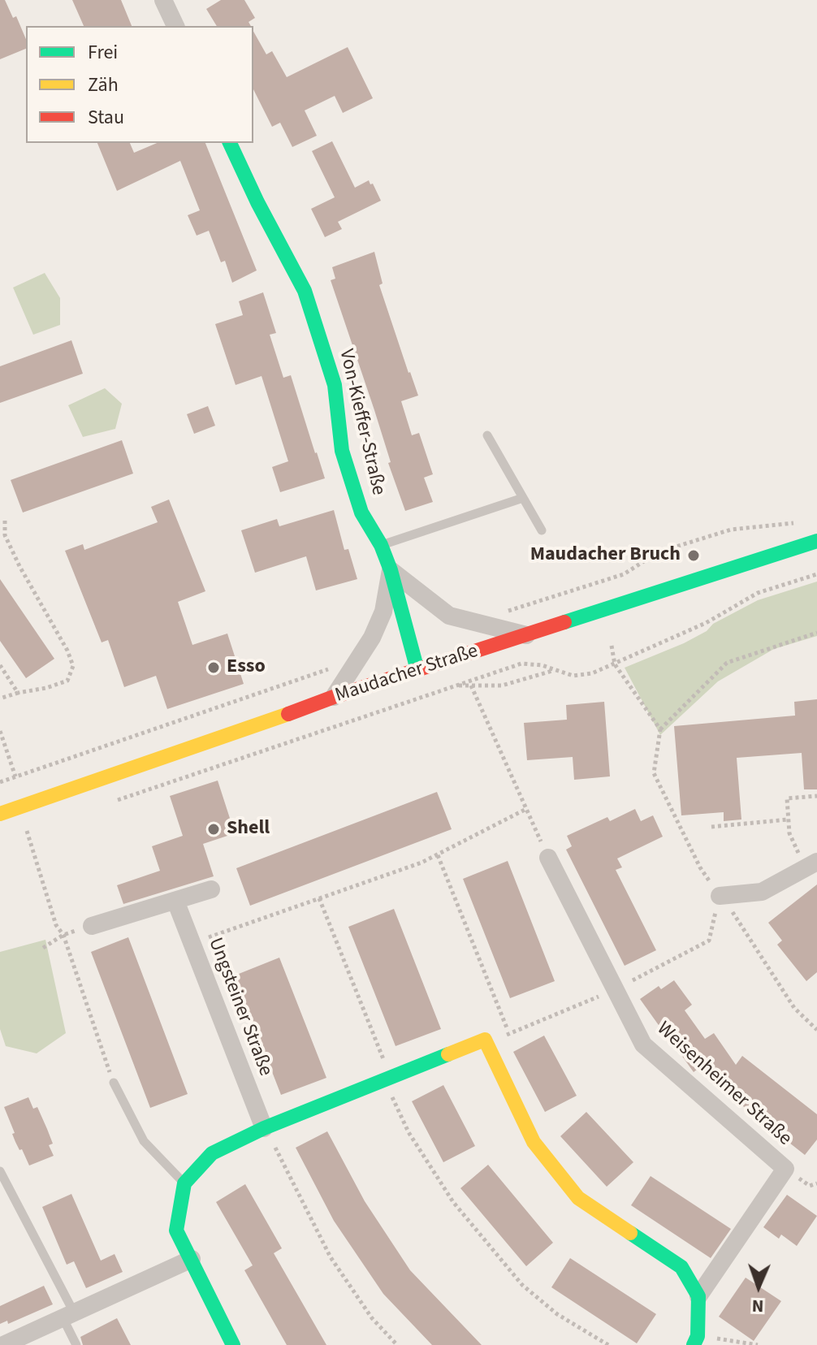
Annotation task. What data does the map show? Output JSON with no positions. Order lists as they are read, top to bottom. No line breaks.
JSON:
{"streets":{"street":["Von-Kieffer-Straße","Maudacher Straße","Ungsteiner Straße","Weisenheimer Straße"]},"crossings":[["Von-Kieffer-Straße","Maudacher Straße"]],"places":["Maudacher Bruch","Esso","Shell"],"legend":["Frei","Zäh","Stau"],"north":"bottom"}
